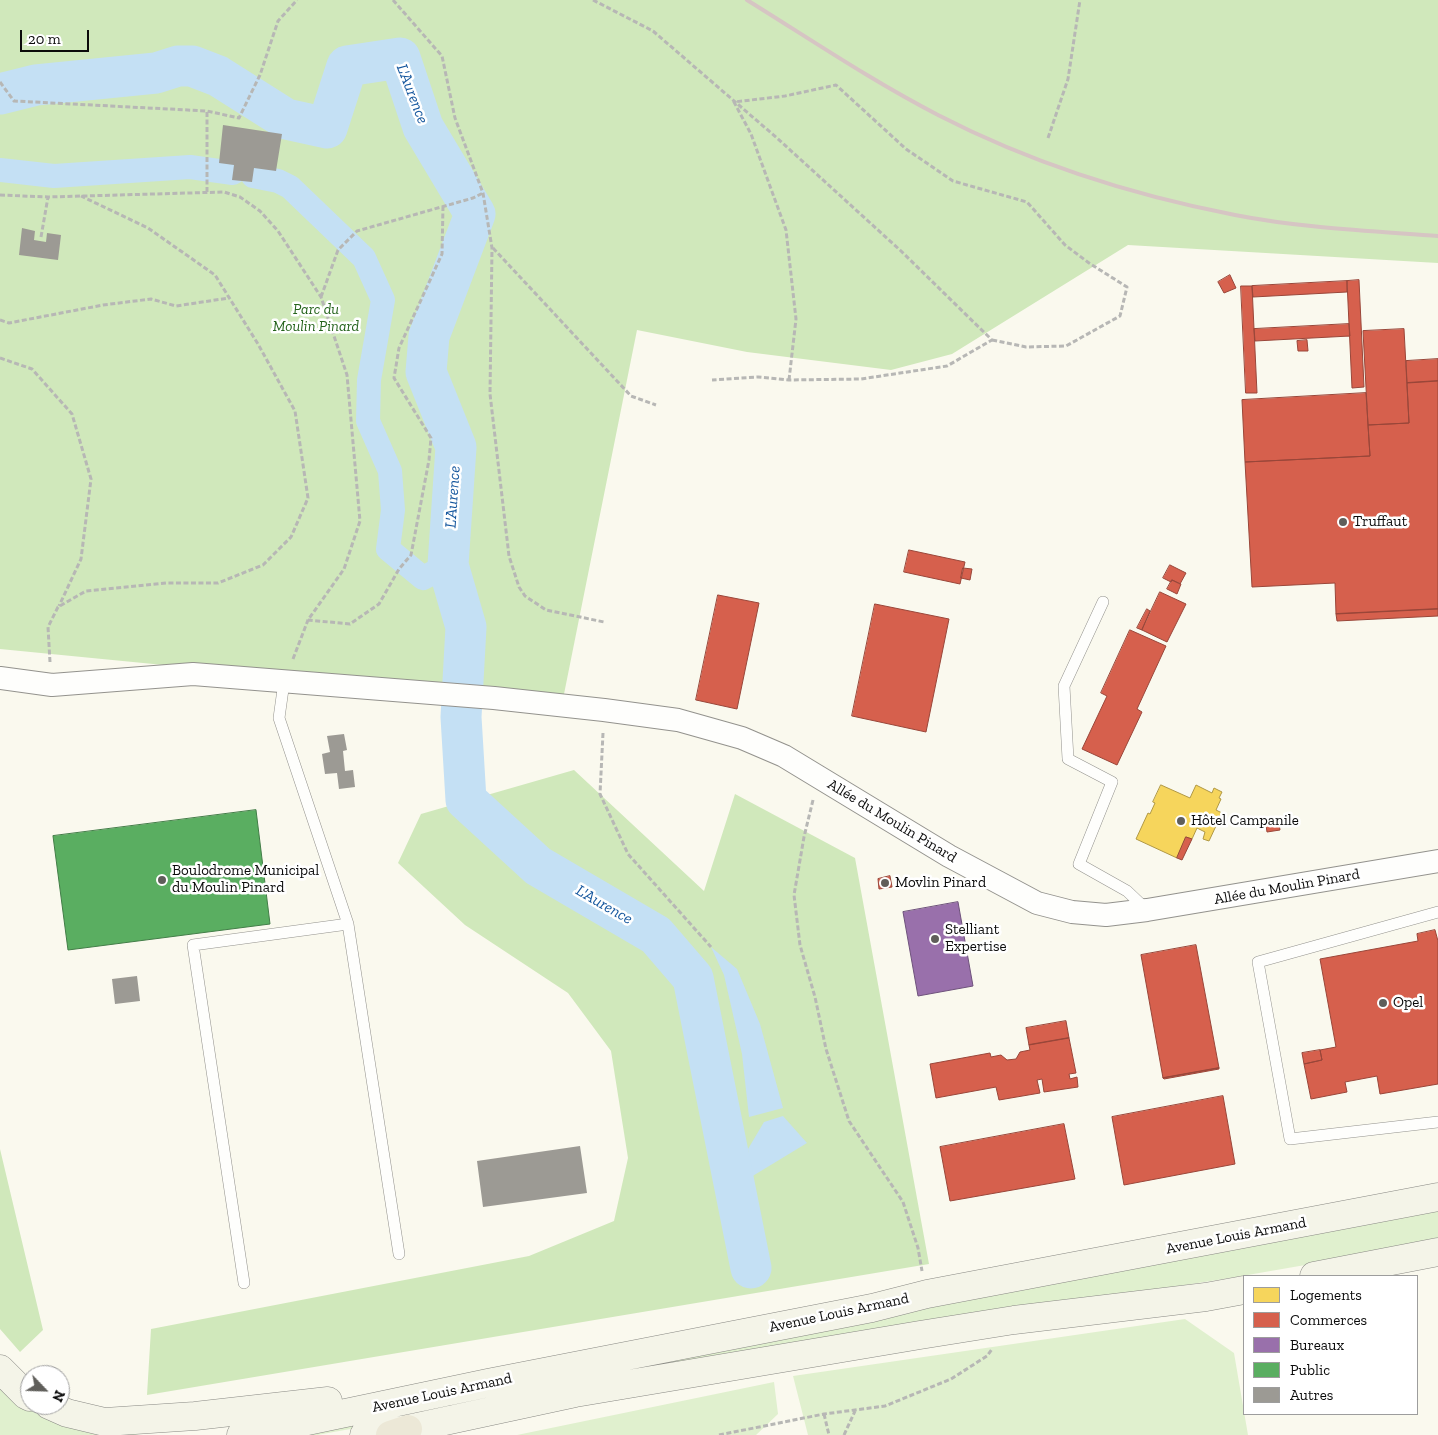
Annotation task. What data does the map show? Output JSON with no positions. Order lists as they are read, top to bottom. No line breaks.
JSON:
{"streets":{"main road":["Avenue Louis Armand"],"street":["Allée du Moulin Pinard"]},"water":["L'Aurence"],"parks":["Parc du Moulin Pinard"],"places":["Truffaut","Hôtel Campanile","Boulodrome Municipal du Moulin Pinard","Movlin Pinard","Stelliant Expertise","Opel"],"legend":["Logements","Commerces","Bureaux","Public","Autres"],"scale_bar":"20 m","north":"bottom right"}
